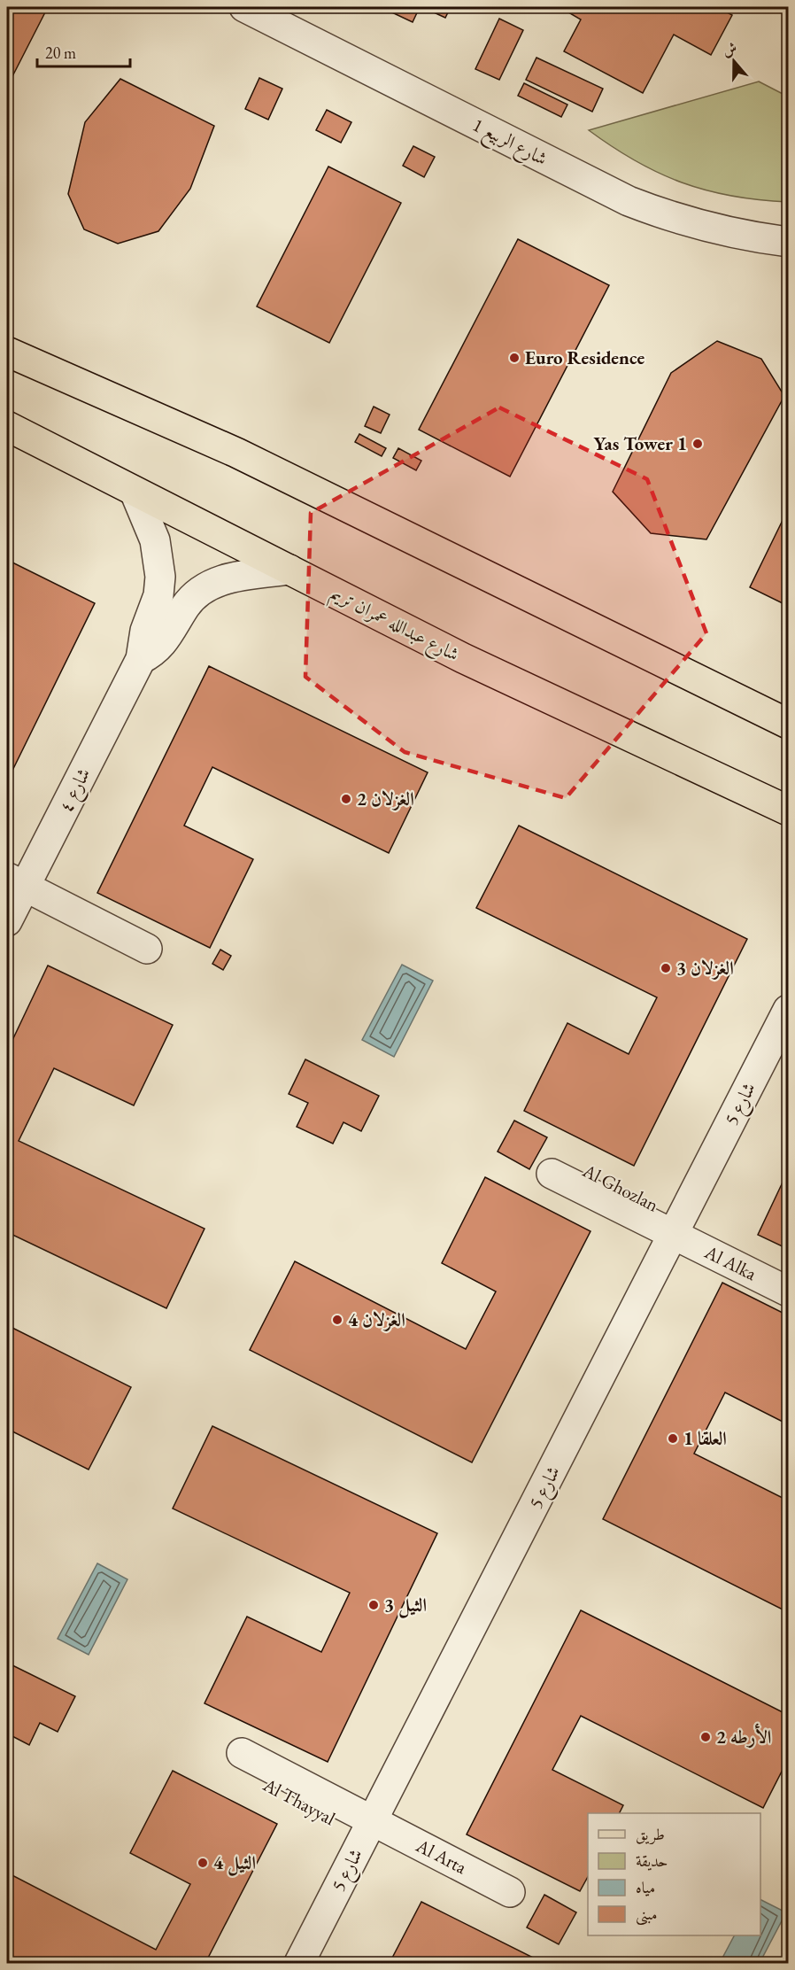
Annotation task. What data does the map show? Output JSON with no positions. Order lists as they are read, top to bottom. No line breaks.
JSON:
{"streets":{"main road":["شارع عبدالله عمران تريم"],"street":["شارع الربيع 1","شارع ٤","شارع 5","Al Ghozlan","Al Alka","Al Thayyal","Al Arta"]},"crossings":[["شارع عبدالله عمران تريم","شارع ٤"],["شارع 5","Al Ghozlan"],["شارع 5","Al Alka"],["شارع 5","Al Thayyal"],["شارع 5","Al Arta"],["Al Ghozlan","Al Alka"],["Al Thayyal","Al Arta"]],"places":["Euro Residence","Yas Tower 1","الغزلان 2","الغزلان 3","الغزلان 4","العلقا 1","الثيل 3","الأرطه 2","الثيل 4"],"legend":["طريق","حديقة","مياه","مبنى"],"scale_bar":"20 m","north":"top"}
